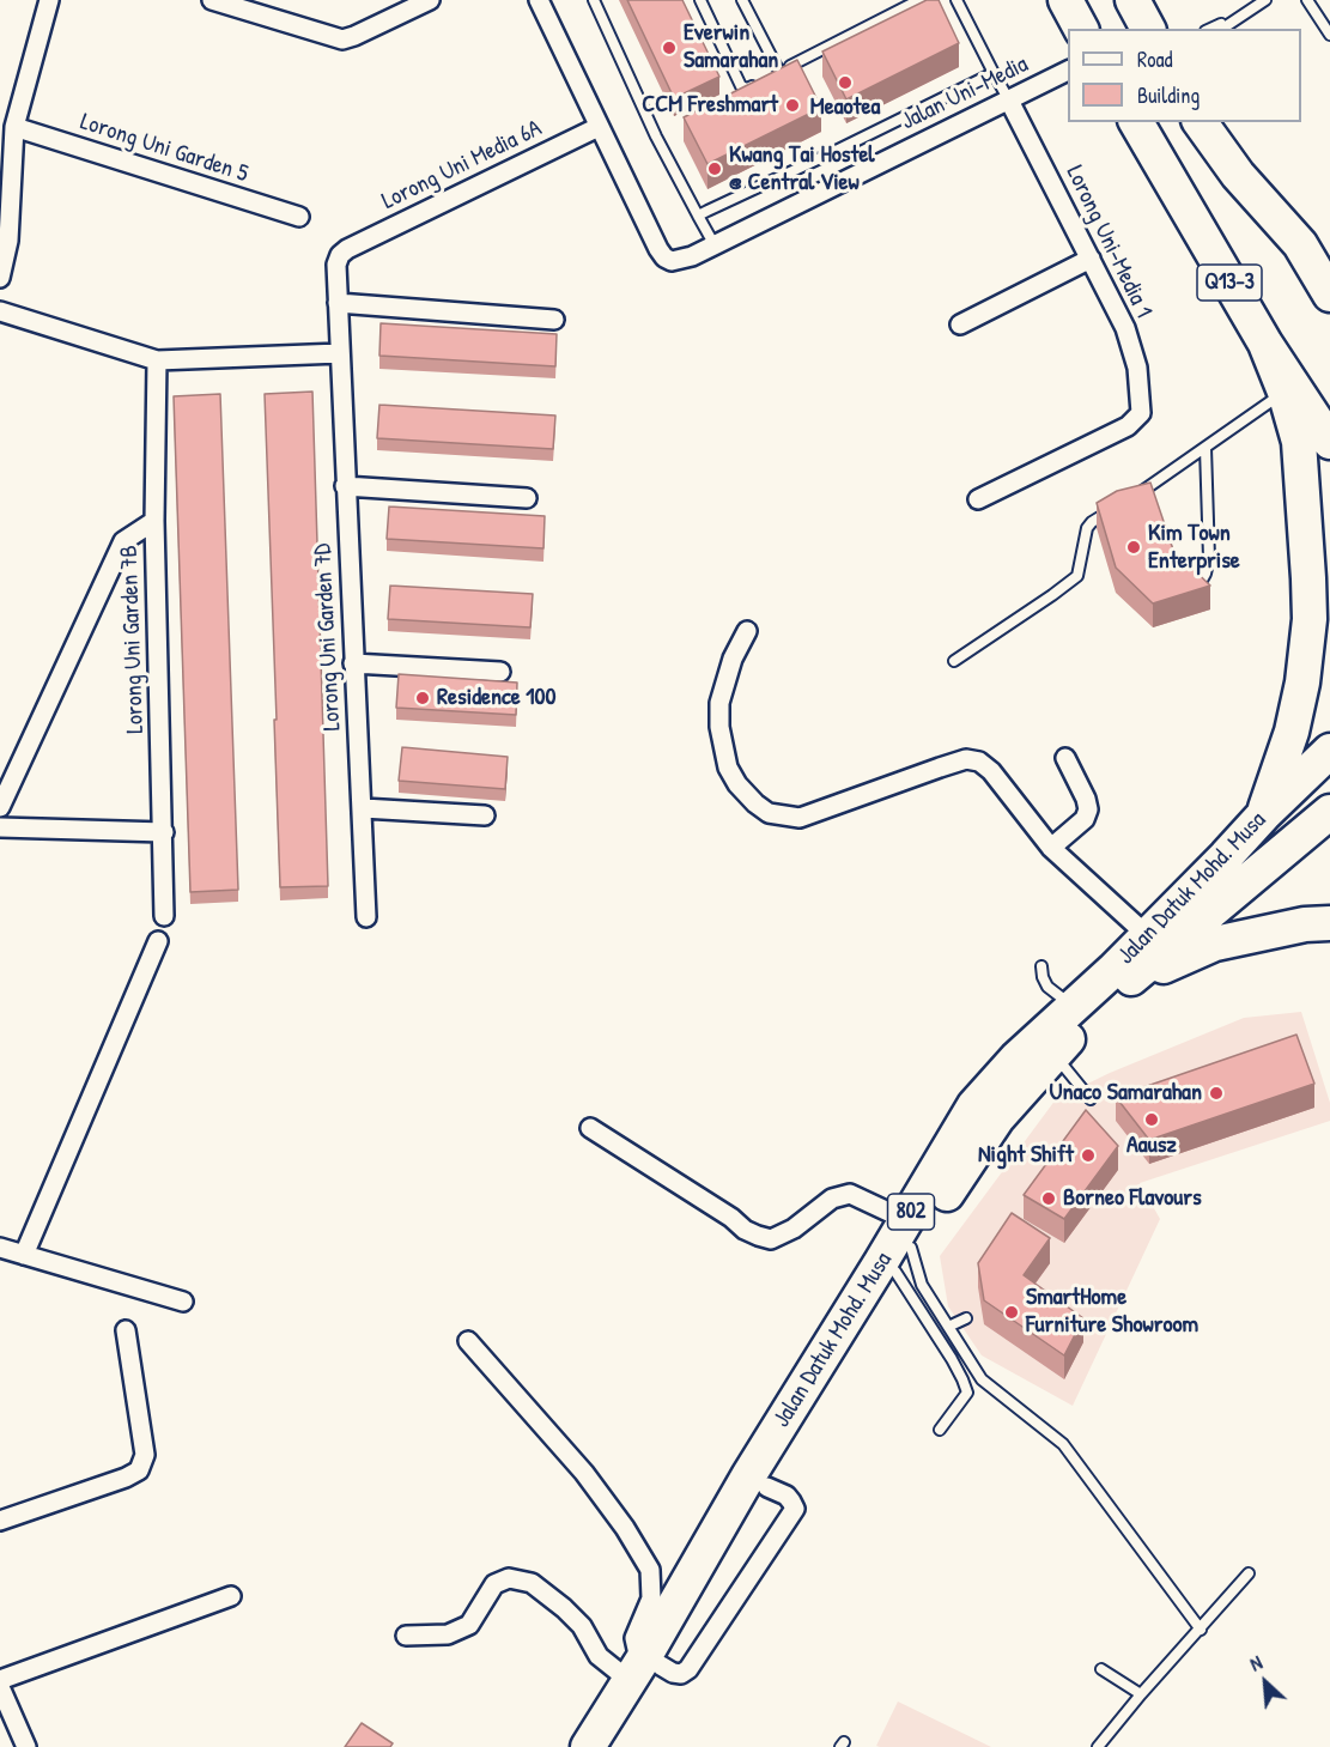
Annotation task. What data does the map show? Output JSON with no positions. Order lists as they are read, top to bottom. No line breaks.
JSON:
{"streets":{"highway":["Q13-3","Jalan Datuk Mohd. Musa","802"],"street":["Jalan Uni-Media","Lorong Uni Garden 5","Lorong Uni Media 6A","Lorong Uni-Media 1","Lorong Uni Garden 7D","Lorong Uni Garden 7B"]},"crossings":[["Jalan Uni-Media","Lorong Uni Media 6A"],["Jalan Uni-Media","Lorong Uni-Media 1"],["Lorong Uni Media 6A","Lorong Uni Garden 7D"]],"places":["Everwin Samarahan","Meaotea","CCM Freshmart","Kwang Tai Hostel @ Central View","Kim Town Enterprise","Residence 100","Unaco Samarahan","Aausz","Night Shift","Borneo Flavours","SmartHome Furniture Showroom"],"legend":["Road","Building"],"north":"top left"}
